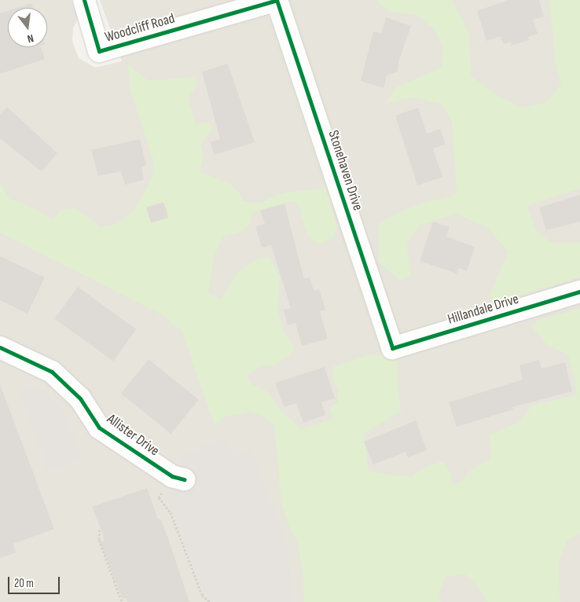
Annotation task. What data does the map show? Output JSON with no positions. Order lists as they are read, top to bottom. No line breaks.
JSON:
{"streets":{"street":["Woodcliff Road","Stonehaven Drive","Hillandale Drive","Allister Drive"]},"crossings":[["Woodcliff Road","Stonehaven Drive"],["Stonehaven Drive","Hillandale Drive"]],"scale_bar":"20 m","north":"bottom"}
